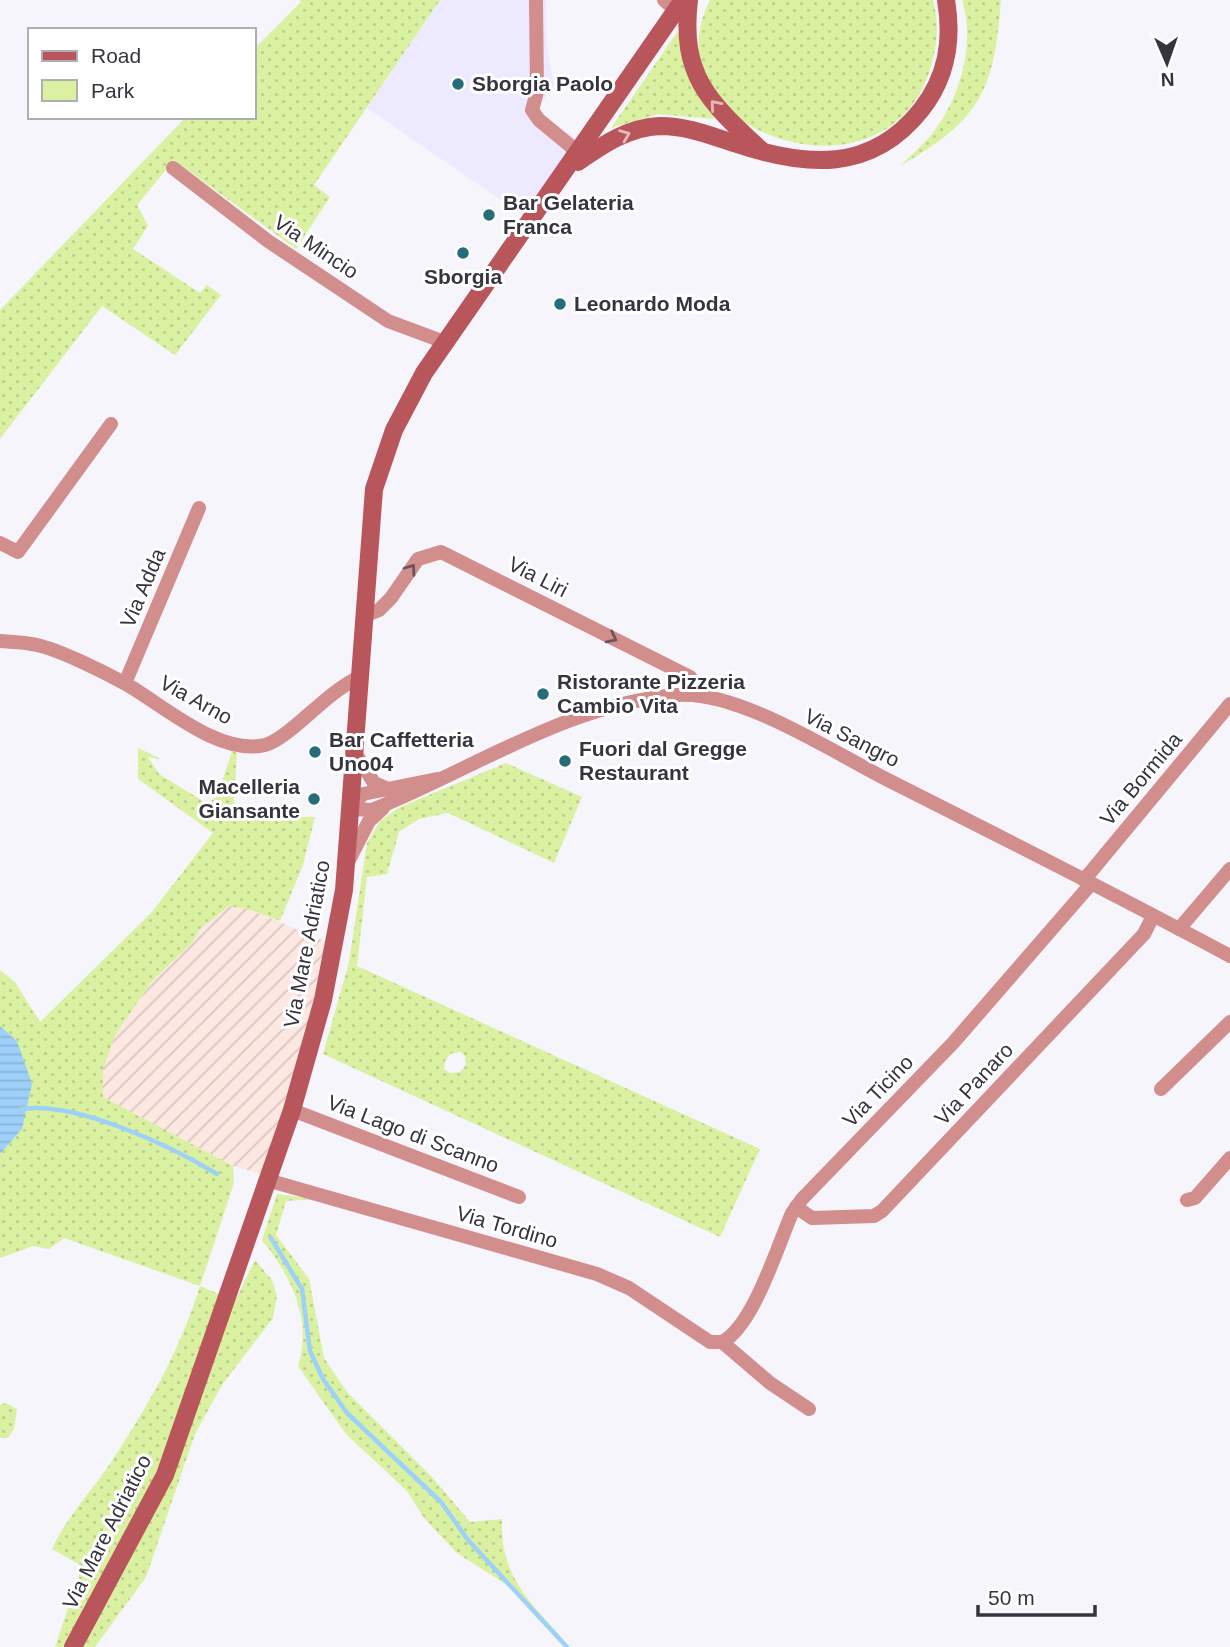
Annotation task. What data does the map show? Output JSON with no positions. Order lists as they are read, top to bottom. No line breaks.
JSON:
{"streets":{"main road":["Via Mare Adriatico"],"street":["Via Mincio","Via Liri","Via Adda","Via Arno","Via Sangro","Via Bormida","Via Panaro","Via Ticino","Via Lago di Scanno","Via Tordino"]},"crossings":[["Via Mincio","Via Mare Adriatico"],["Via Liri","Via Sangro"],["Via Liri","Via Mare Adriatico"],["Via Adda","Via Arno"],["Via Arno","Via Mare Adriatico"],["Via Sangro","Via Bormida"],["Via Sangro","Via Mare Adriatico"],["Via Sangro","Via Panaro"],["Via Sangro","Via Ticino"],["Via Bormida","Via Ticino"],["Via Mare Adriatico","Via Lago di Scanno"],["Via Mare Adriatico","Via Tordino"],["Via Panaro","Via Ticino"],["Via Ticino","Via Tordino"]],"one_way":["Via Liri"],"places":["Sborgia Paolo","Bar Gelateria Franca","Sborgia","Leonardo Moda","Ristorante Pizzeria Cambio Vita","Bar Caffetteria Uno04","Fuori dal Gregge Restaurant","Macelleria Giansante"],"legend":["Road","Park"],"scale_bar":"50 m","north":"bottom"}
